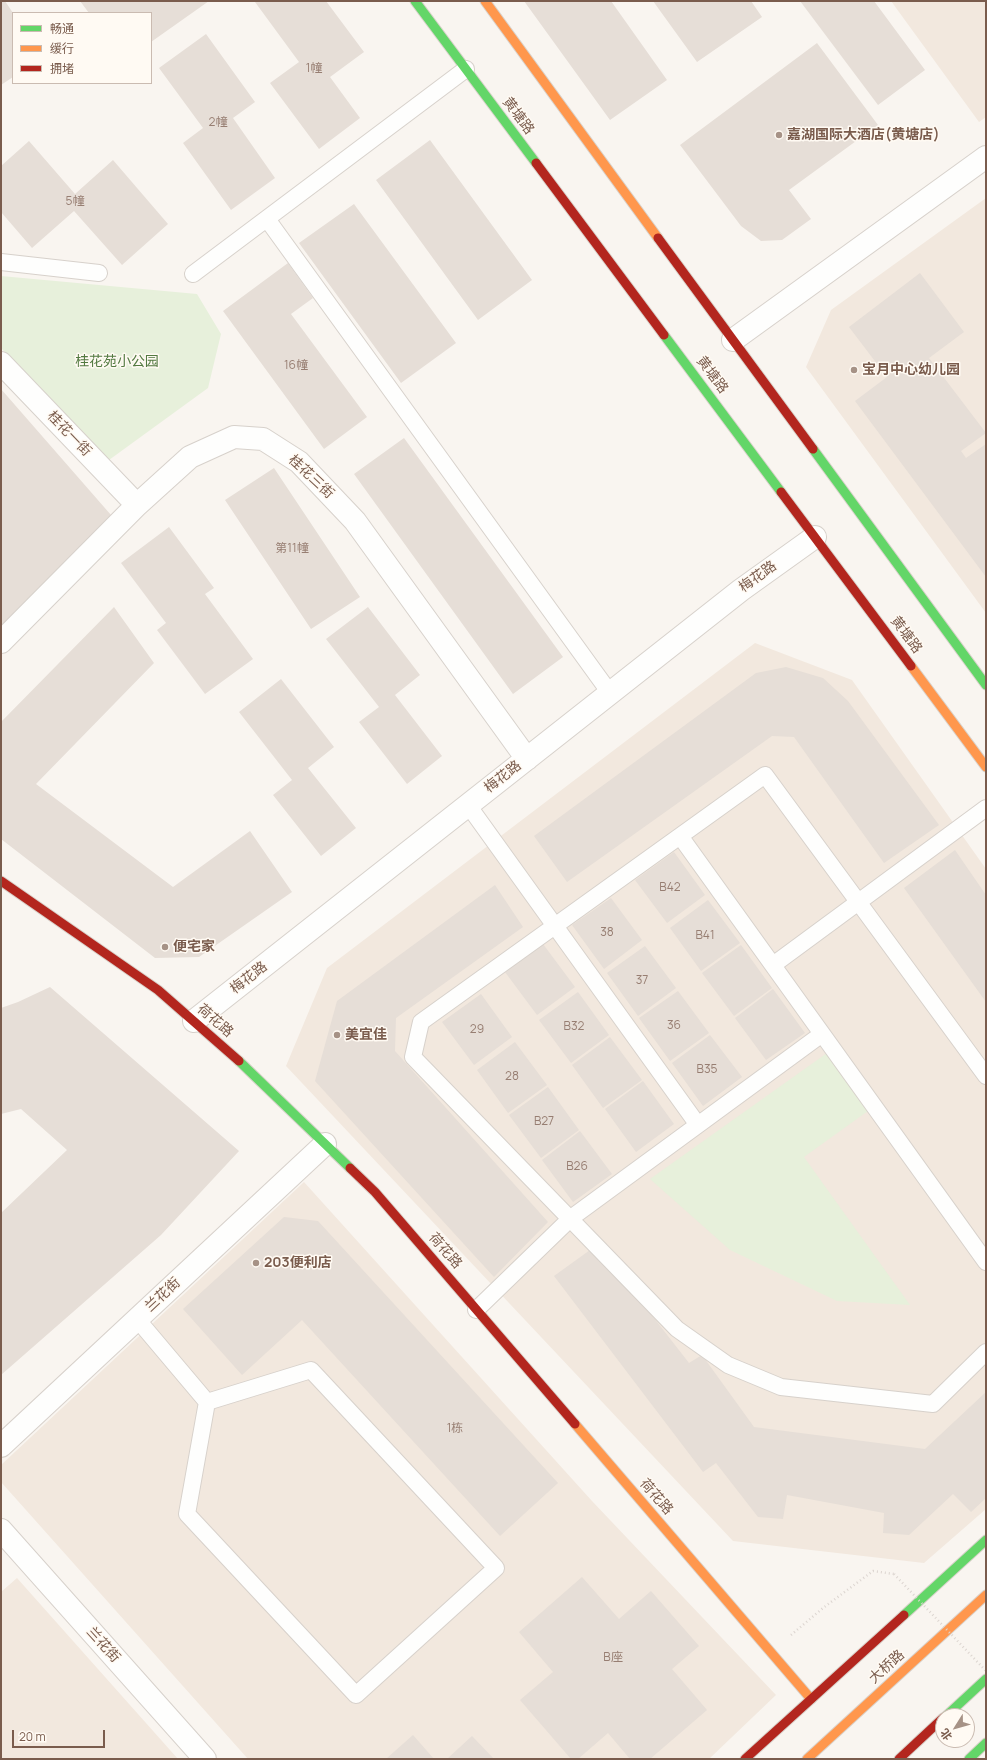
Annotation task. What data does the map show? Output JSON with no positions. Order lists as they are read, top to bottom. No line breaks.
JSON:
{"streets":{"main road":["黄塘路","荷花路","大桥路"],"street":["桂花一街","桂花三街","梅花路","兰花街"]},"crossings":[["黄塘路","梅花路"],["桂花一街","桂花三街"],["桂花三街","梅花路"],["梅花路","荷花路"],["荷花路","兰花街"]],"parks":["桂花苑小公园"],"places":["嘉湖国际大酒店(黄塘店)","宝月中心幼儿园","便宅家","美宜佳","203便利店"],"house_numbers":["1幢","2幢","5幢","16幢","第11幢","B42","38","B41","37","36","B32","29","B35","28","B27","B26","1栋","B座"],"legend":["畅通","缓行","拥堵"],"scale_bar":"20 m","north":"bottom left"}
